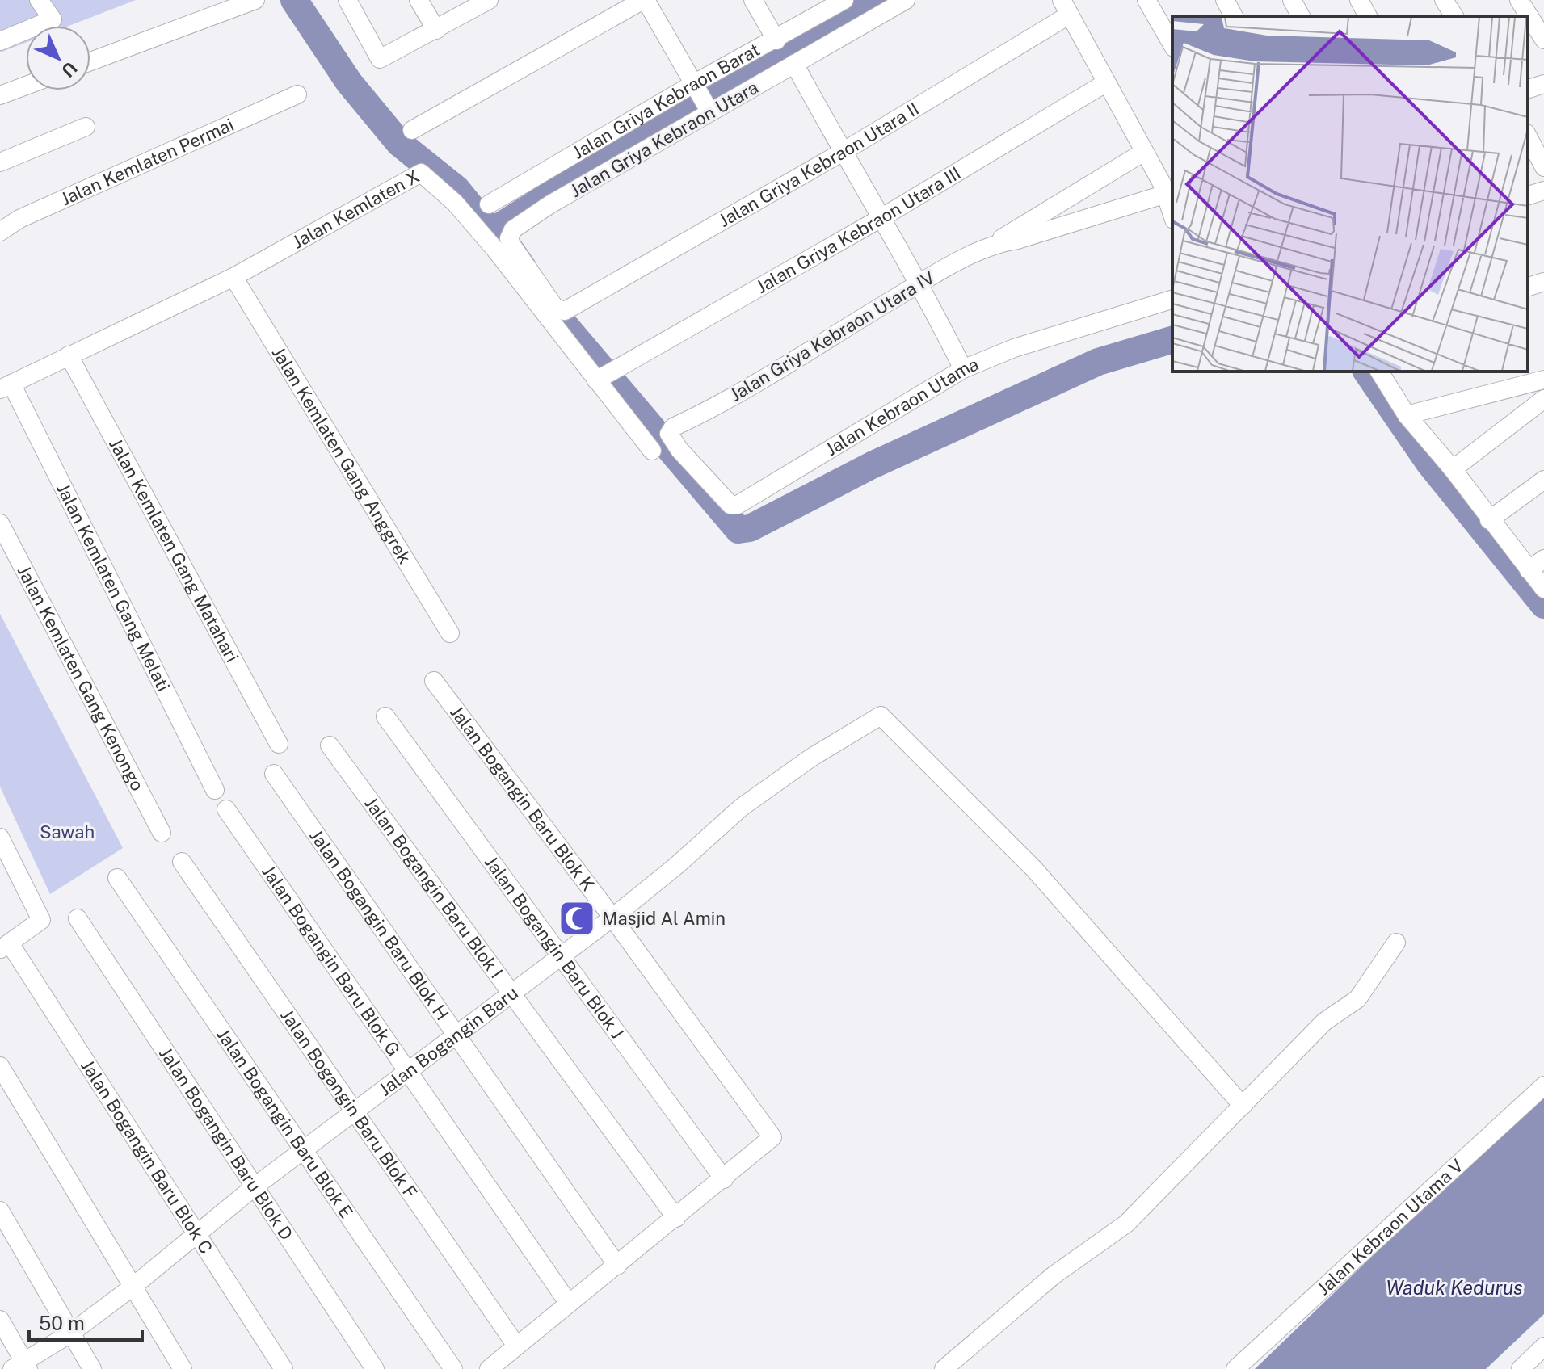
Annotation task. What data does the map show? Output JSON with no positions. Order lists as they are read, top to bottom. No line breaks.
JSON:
{"streets":{"street":["Jalan Griya Kebraon Barat","Jalan Griya Kebraon Utara","Jalan Kemlaten Permai","Jalan Griya Kebraon Utara II","Jalan Kemlaten X","Jalan Griya Kebraon Utara III","Jalan Griya Kebraon Utara IV","Jalan Kebraon Utama","Jalan Kemlaten Gang Anggrek","Jalan Kemlaten Gang Matahari","Jalan Kemlaten Gang Melati","Jalan Kemlaten Gang Kenongo","Jalan Bogangin Baru Blok K","Jalan Bogangin Baru Blok I","Jalan Bogangin Baru Blok H","Jalan Bogangin Baru Blok J","Jalan Bogangin Baru Blok G","Jalan Bogangin Baru","Jalan Bogangin Baru Blok F","Jalan Bogangin Baru Blok E","Jalan Bogangin Baru Blok D","Jalan Bogangin Baru Blok C","Jalan Kebraon Utama V"]},"crossings":[["Jalan Griya Kebraon Utara","Jalan Griya Kebraon Utara II"],["Jalan Kemlaten X","Jalan Griya Kebraon Utara III"],["Jalan Kemlaten X","Jalan Kemlaten Gang Anggrek"],["Jalan Kemlaten X","Jalan Kemlaten Gang Matahari"],["Jalan Kemlaten X","Jalan Kemlaten Gang Melati"],["Jalan Griya Kebraon Utara IV","Jalan Kebraon Utama"],["Jalan Bogangin Baru Blok K","Jalan Bogangin Baru Blok J"],["Jalan Bogangin Baru Blok K","Jalan Bogangin Baru"],["Jalan Bogangin Baru Blok I","Jalan Bogangin Baru"],["Jalan Bogangin Baru Blok H","Jalan Bogangin Baru"],["Jalan Bogangin Baru Blok J","Jalan Bogangin Baru"],["Jalan Bogangin Baru Blok G","Jalan Bogangin Baru"],["Jalan Bogangin Baru","Jalan Bogangin Baru Blok F"],["Jalan Bogangin Baru","Jalan Bogangin Baru Blok E"],["Jalan Bogangin Baru","Jalan Bogangin Baru Blok D"],["Jalan Bogangin Baru","Jalan Bogangin Baru Blok C"]],"water":["Waduk Kedurus"],"parks":["Sawah"],"places":{"mosque":["Masjid Al Amin"]},"scale_bar":"50 m","north":"bottom right"}
